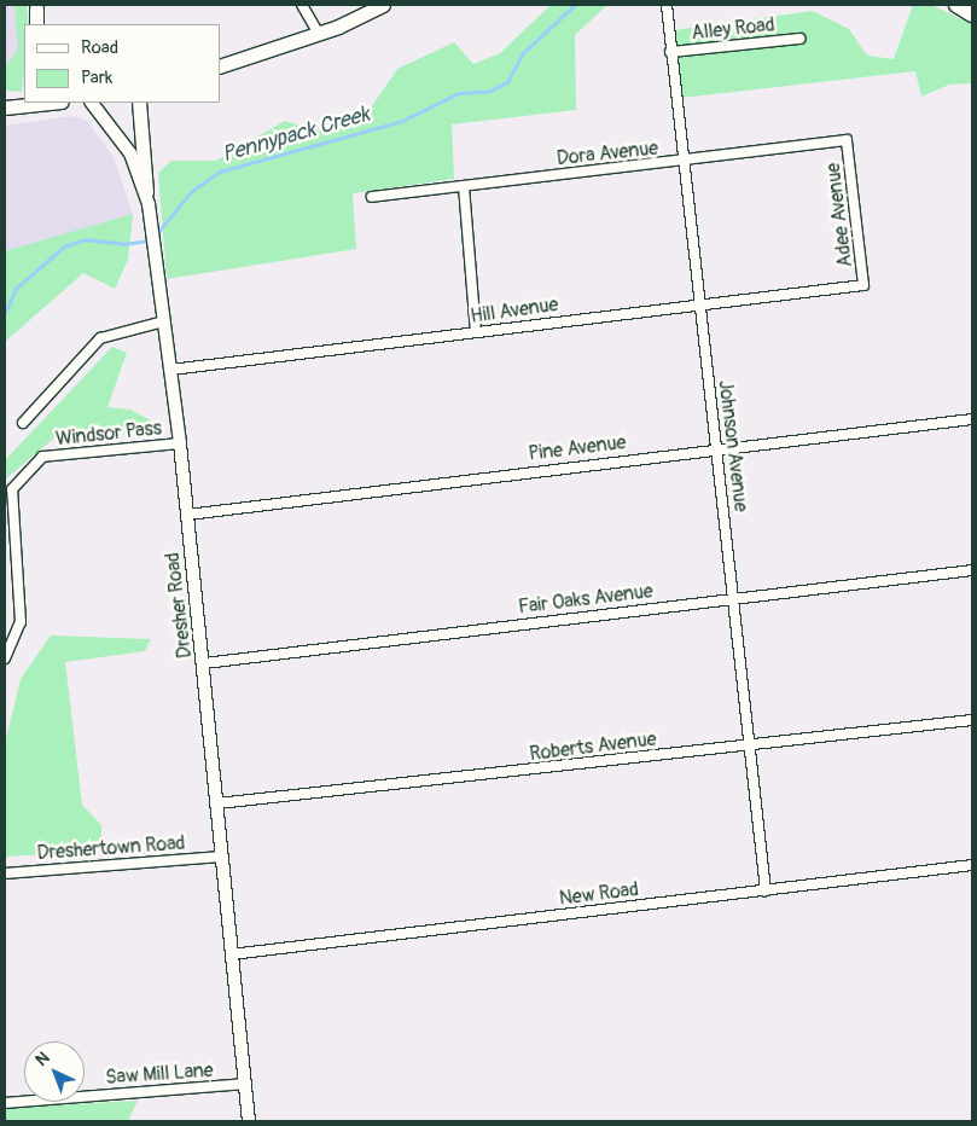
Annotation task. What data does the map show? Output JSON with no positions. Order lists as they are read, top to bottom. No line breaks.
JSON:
{"streets":{"main road":["Dresher Road"],"street":["Alley Road","Dora Avenue","Adee Avenue","Hill Avenue","Windsor Pass","Johnson Avenue","Pine Avenue","Fair Oaks Avenue","Roberts Avenue","Dreshertown Road","New Road","Saw Mill Lane"]},"crossings":[["Alley Road","Johnson Avenue"],["Dora Avenue","Adee Avenue"],["Dora Avenue","Johnson Avenue"],["Adee Avenue","Hill Avenue"],["Hill Avenue","Johnson Avenue"],["Hill Avenue","Dresher Road"],["Windsor Pass","Dresher Road"],["Johnson Avenue","Pine Avenue"],["Johnson Avenue","Fair Oaks Avenue"],["Johnson Avenue","Roberts Avenue"],["Johnson Avenue","New Road"],["Pine Avenue","Dresher Road"],["Fair Oaks Avenue","Dresher Road"],["Dresher Road","Roberts Avenue"],["Dresher Road","Dreshertown Road"],["Dresher Road","New Road"],["Dresher Road","Saw Mill Lane"]],"water":["Pennypack Creek"],"legend":["Road","Park"],"north":"top left"}
